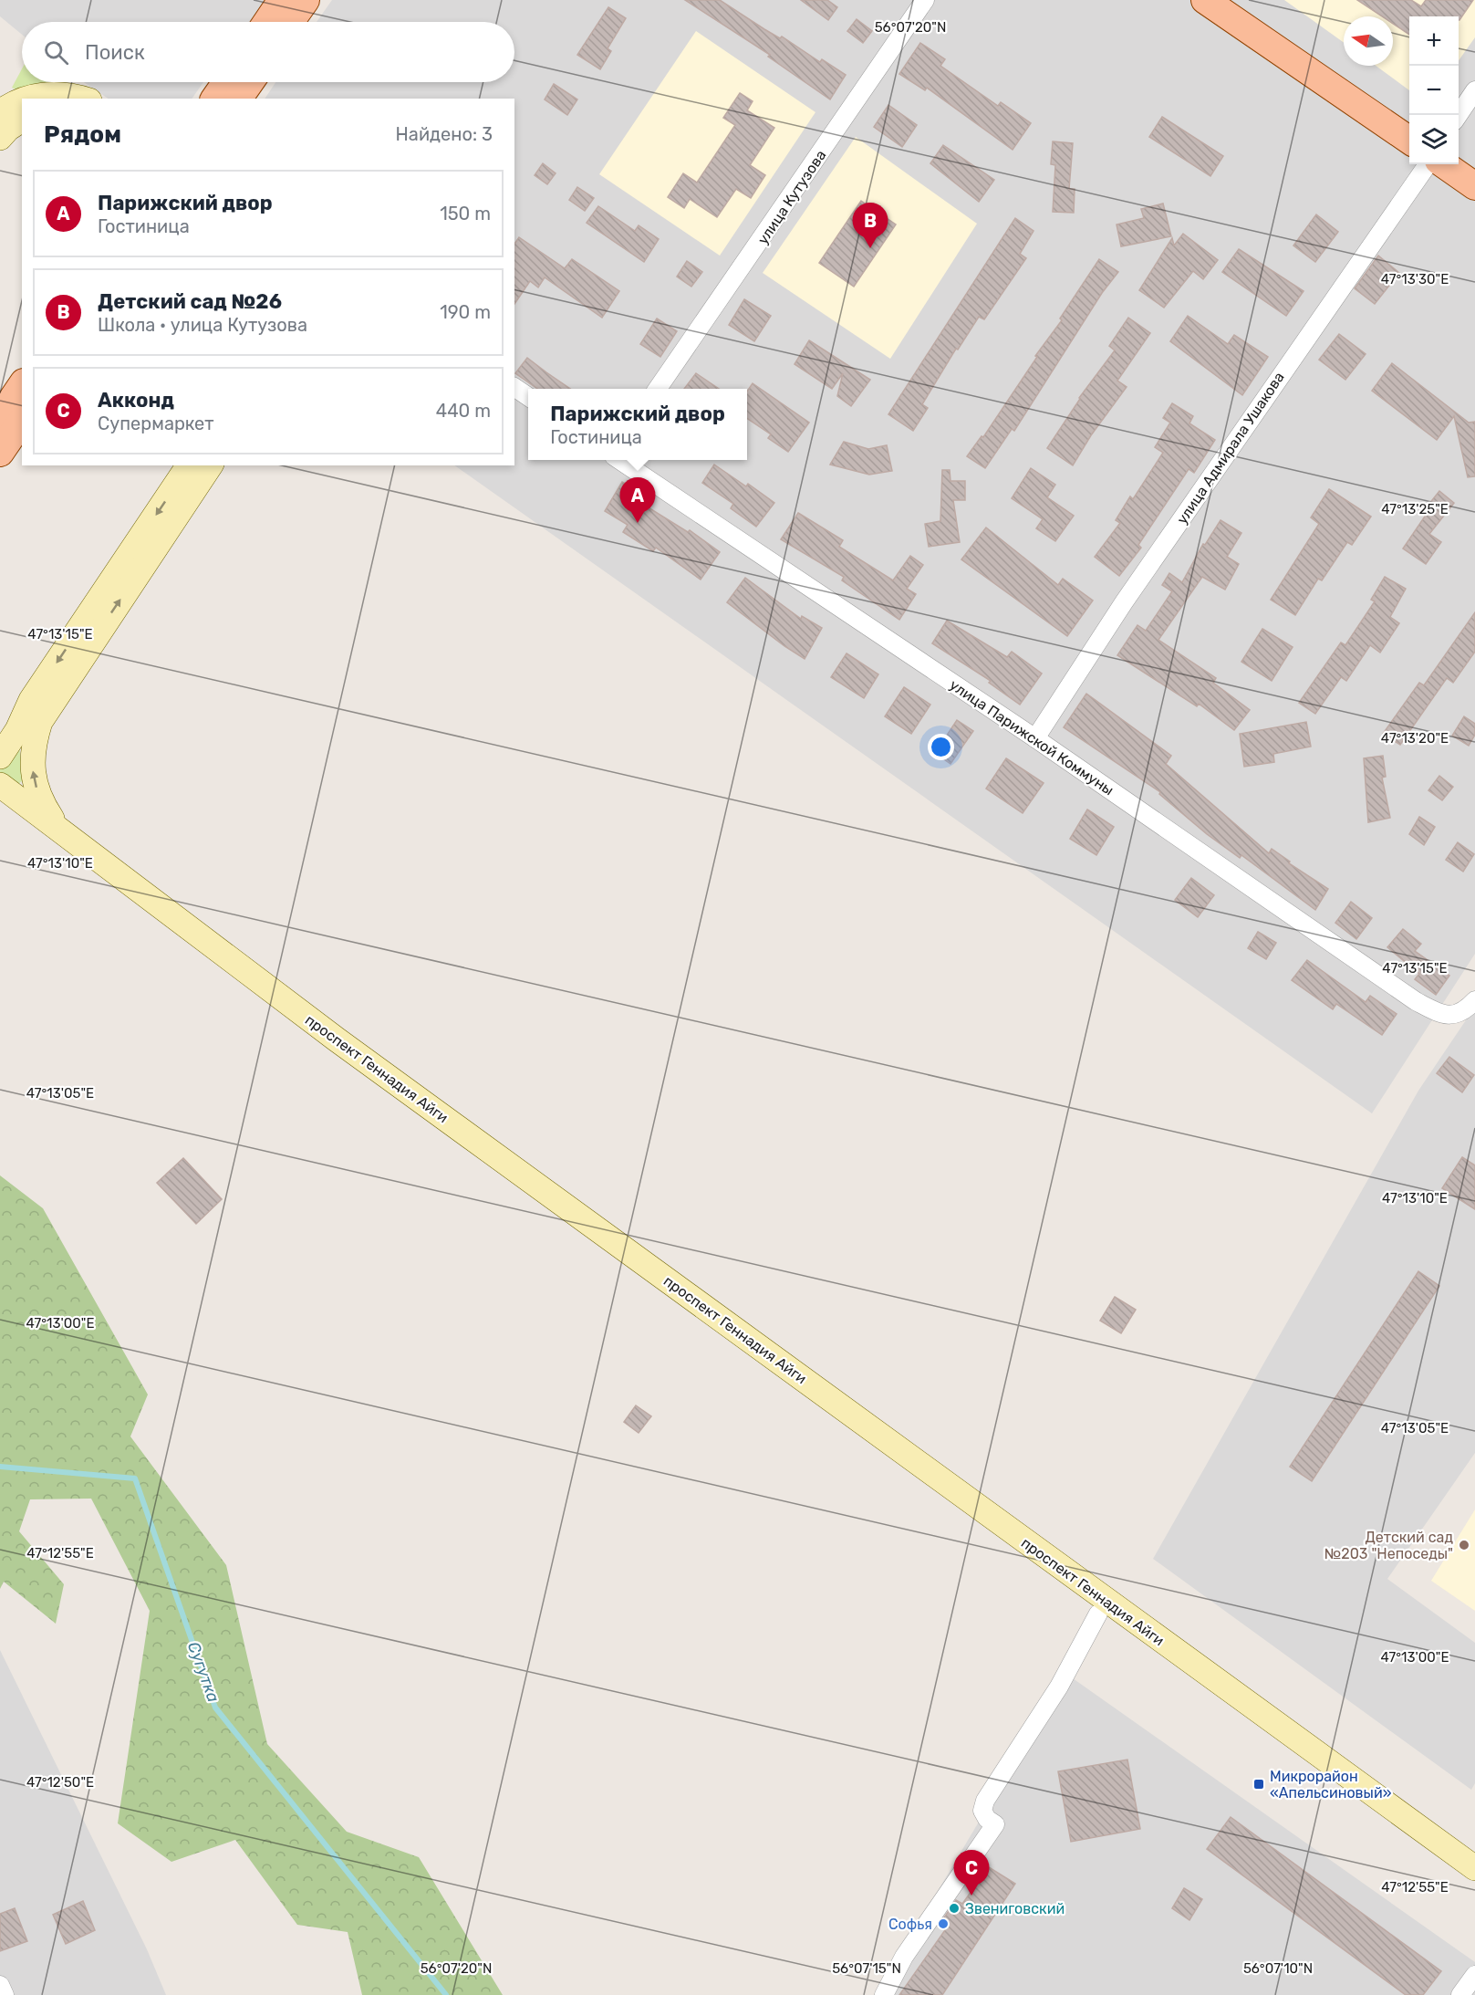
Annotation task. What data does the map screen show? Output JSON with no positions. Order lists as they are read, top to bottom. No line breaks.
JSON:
{"streets":{"main road":["проспект Геннадия Айги"],"street":["улица Кутузова","улица Адмирала Ушакова","улица Парижской Коммуны"]},"crossings":[["улица Адмирала Ушакова","улица Парижской Коммуны"]],"water":["Сугутка"],"places":{"other":["Детский сад №203 \"Непоседы\"","Звениговский","Софья"],"transit":["Микрорайон «Апельсиновый»"]},"north":"left","page":{"map_buttons":["+","−"],"search":"Поиск","heading":["Рядом","Найдено: 3"],"list":[{"mark":"A","name":"Парижский двор","note":"Гостиница","value":"150 m"},{"mark":"B","name":"Детский сад №26","note":"Школа · улица Кутузова","value":"190 m"},{"mark":"C","name":"Акконд","note":"Супермаркет","value":"440 m"}],"pins":["B","A","C"],"popup":["Парижский двор","Гостиница"]},"coordinates":["56°07'20\"N","47°13'30\"E","47°13'25\"E","47°13'15\"E","47°13'20\"E","47°13'10\"E","47°13'05\"E","47°13'00\"E","47°12'55\"E","47°12'50\"E","56°07'15\"N","56°07'10\"N"]}
